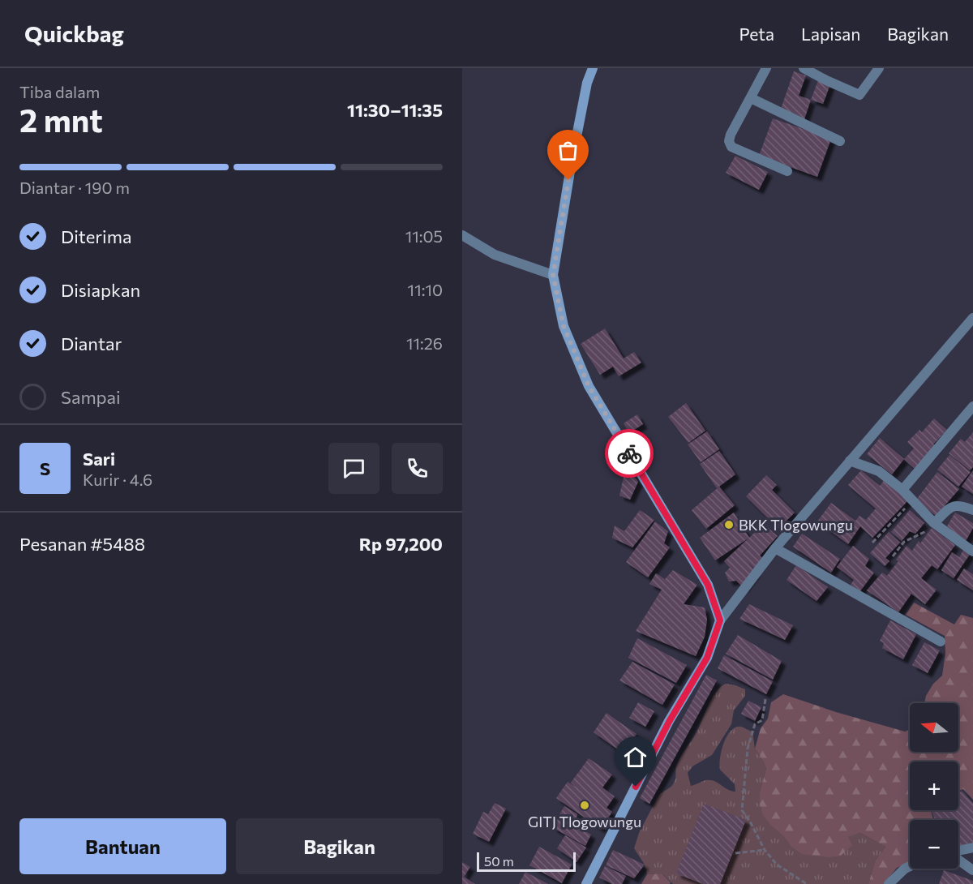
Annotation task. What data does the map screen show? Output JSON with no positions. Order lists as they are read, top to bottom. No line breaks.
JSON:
{"places":["BKK Tlogowungu","GITJ Tlogowungu"],"scale_bar":"50 m","north":"left","page":{"header":"Quickbag","nav":["Peta","Lapisan","Bagikan"],"heading":["2 mnt","Tiba dalam","11:30–11:35"],"panel":["Sari","Kurir · 4.6","Pesanan #5488","Rp 97,200"],"bar":"Diantar · 190 m","list":[["Diterima","11:05"],["Disiapkan","11:10"],["Diantar","11:26"],"Sampai"],"round":"S","map_buttons":["+","−"],"buttons":["Bantuan","Bagikan"],"scale":"50 m"}}
